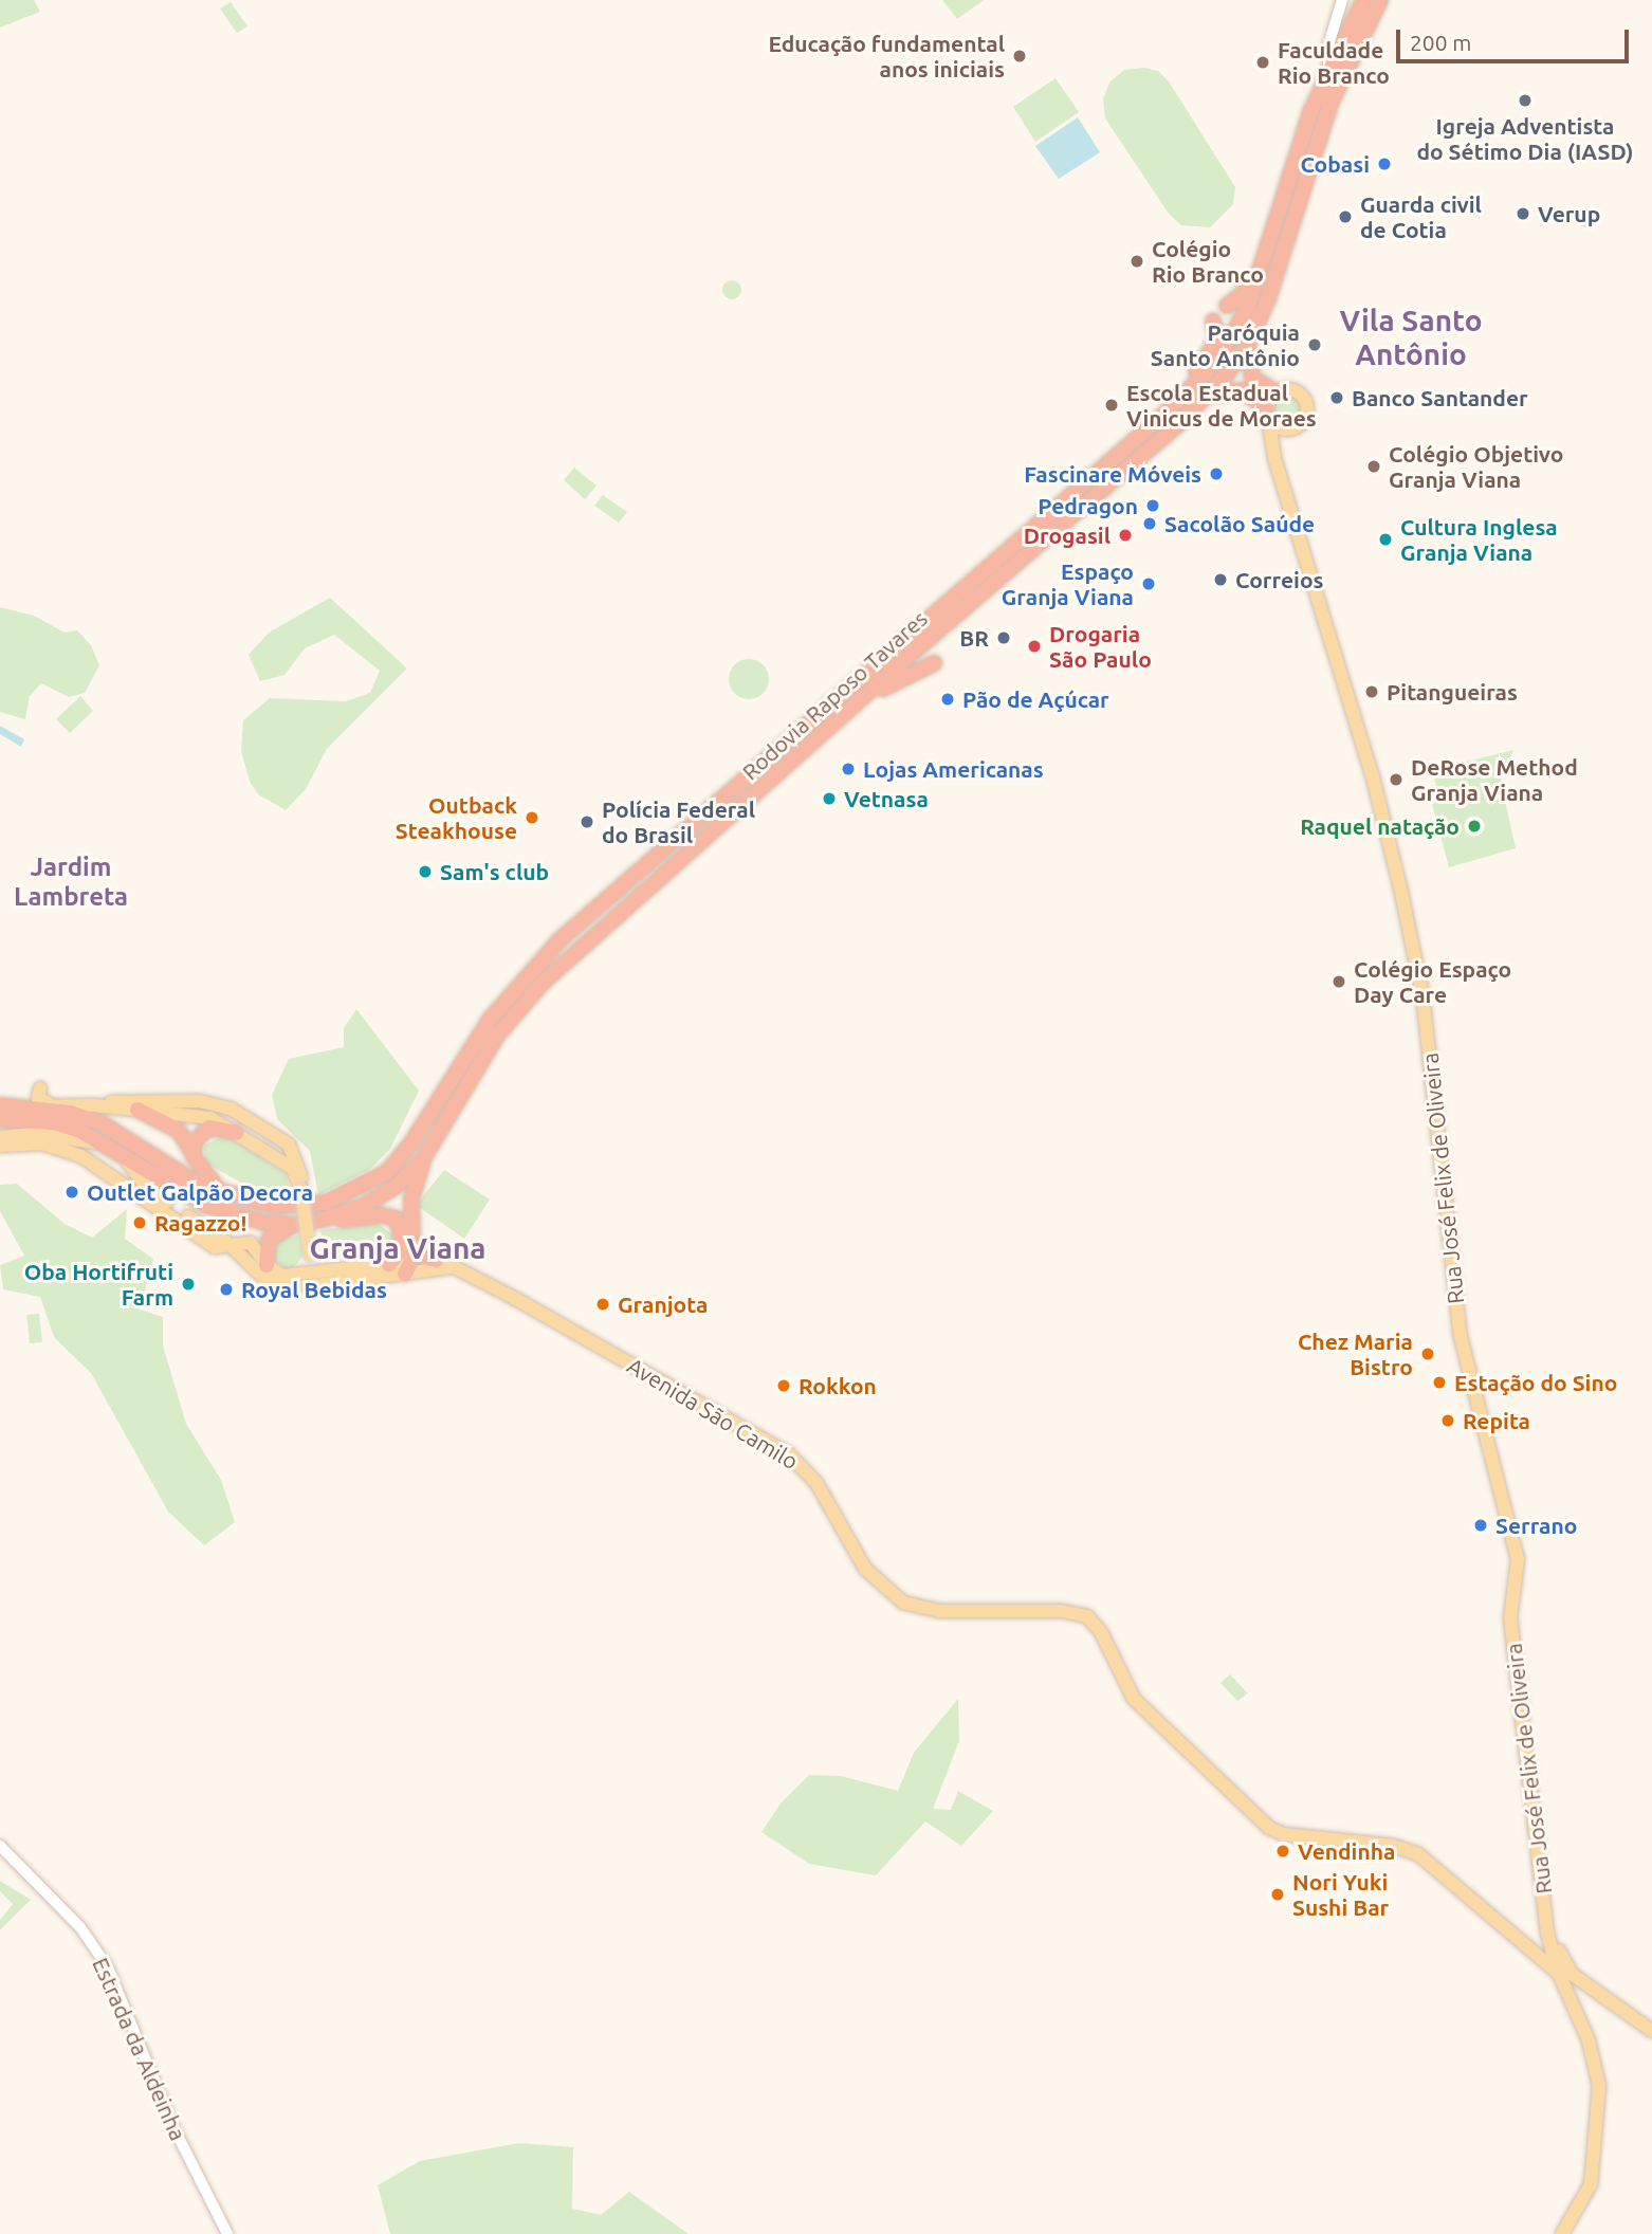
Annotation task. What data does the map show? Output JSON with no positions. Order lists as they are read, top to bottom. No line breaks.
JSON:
{"streets":{"highway":["Rodovia Raposo Tavares"],"main road":["Rua José Felix de Oliveira","Avenida São Camilo"],"street":["Estrada da Aldeinha"]},"crossings":[["Rua José Felix de Oliveira","Avenida São Camilo"]],"districts":["Vila Santo Antônio","Jardim Lambreta","Granja Viana"],"places":["Educação fundamental anos iniciais","Faculdade Rio Branco","Igreja Adventista do Sétimo Dia (IASD)","Cobasi","Verup","Guarda civil de Cotia","Colégio Rio Branco","Paróquia Santo Antônio","Banco Santander","Escola Estadual Vinicus de Moraes","Colégio Objetivo Granja Viana","Fascinare Móveis","Pedragon","Sacolão Saúde","Drogasil","Cultura Inglesa Granja Viana","Correios","Espaço Granja Viana","BR","Drogaria São Paulo","Pitangueiras","Pão de Açúcar","Lojas Americanas","DeRose Method Granja Viana","Vetnasa","Outback Steakhouse","Polícia Federal do Brasil","Raquel natação","Sam's club","Colégio Espaço Day Care","Outlet Galpão Decora","Ragazzo!","Oba Hortifruti Farm","Royal Bebidas","Granjota","Chez Maria Bistro","Estação do Sino","Rokkon","Repita","Serrano","Vendinha","Nori Yuki Sushi Bar"],"scale_bar":"200 m"}
